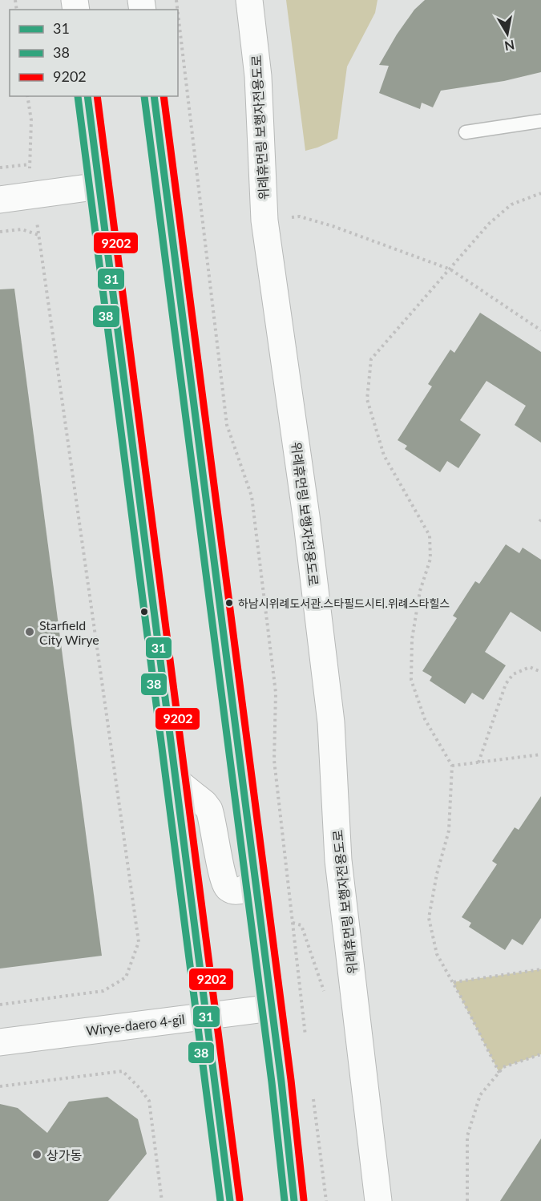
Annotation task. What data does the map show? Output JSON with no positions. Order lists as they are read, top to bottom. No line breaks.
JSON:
{"streets":{"main road":["위례휴먼링 보행자전용도로","Wirye-daero 4-gil"]},"places":["하남시위례도서관.스타필드시티.위례스타힐스","Starfield City Wirye","상가동"],"lines":["transit line 31","transit line 38","transit line 9202"],"legend":["31","38","9202"],"north":"bottom"}
